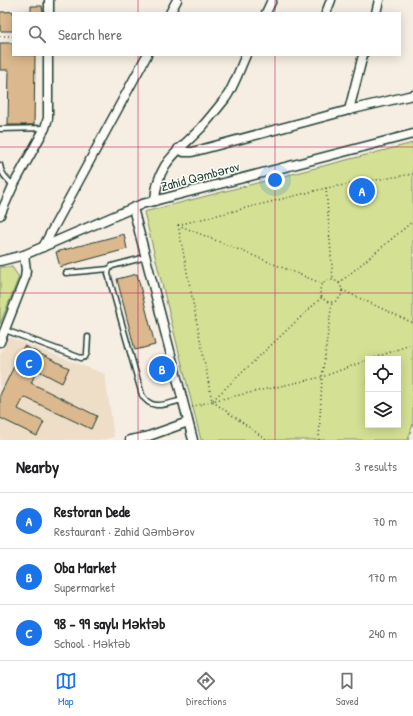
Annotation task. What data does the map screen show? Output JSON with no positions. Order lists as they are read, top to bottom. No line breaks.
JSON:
{"streets":{"street":["Zahid Qəmbərov"]},"page":{"search":"Search here","pins":["A","C","B"],"heading":["Nearby","3 results"],"list":[{"mark":"A","name":"Restoran Dede","note":"Restaurant · Zahid Qəmbərov","value":"70 m"},{"mark":"B","name":"Oba Market","note":"Supermarket","value":"170 m"},{"mark":"C","name":"98 - 99 saylı Məktəb","note":"School · Məktəb","value":"240 m"}],"nav":["Map","Directions","Saved"]}}
